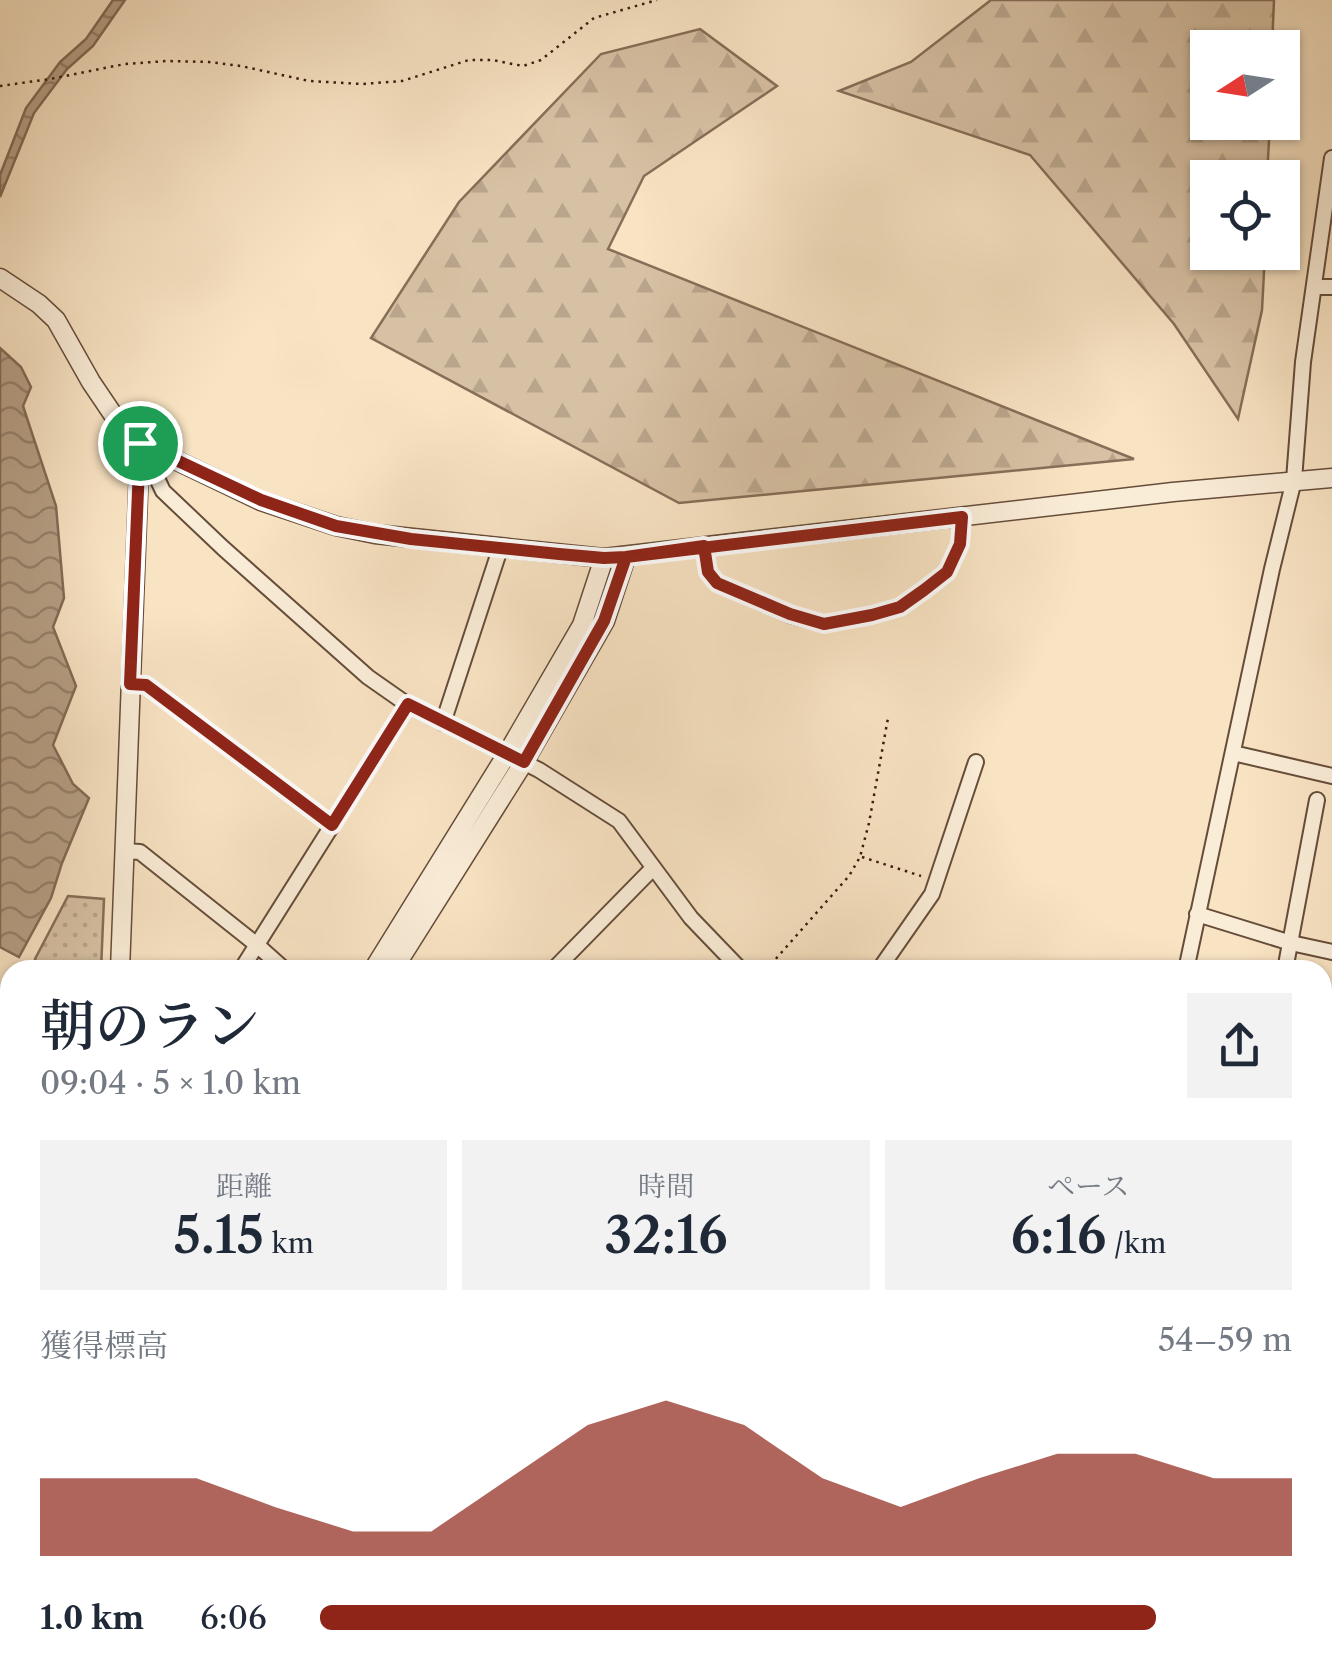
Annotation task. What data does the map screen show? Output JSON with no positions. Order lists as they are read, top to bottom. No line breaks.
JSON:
{"north":"left","page":{"heading":["朝のラン","09:04 · 5 × 1.0 km"],"stats":[["距離","5.15 km"],["時間","32:16"],["ペース","6:16 /km"]],"chart":["獲得標高","54–59 m"],"list":[{"name":"1.0 km","note":"6:06"}]}}
